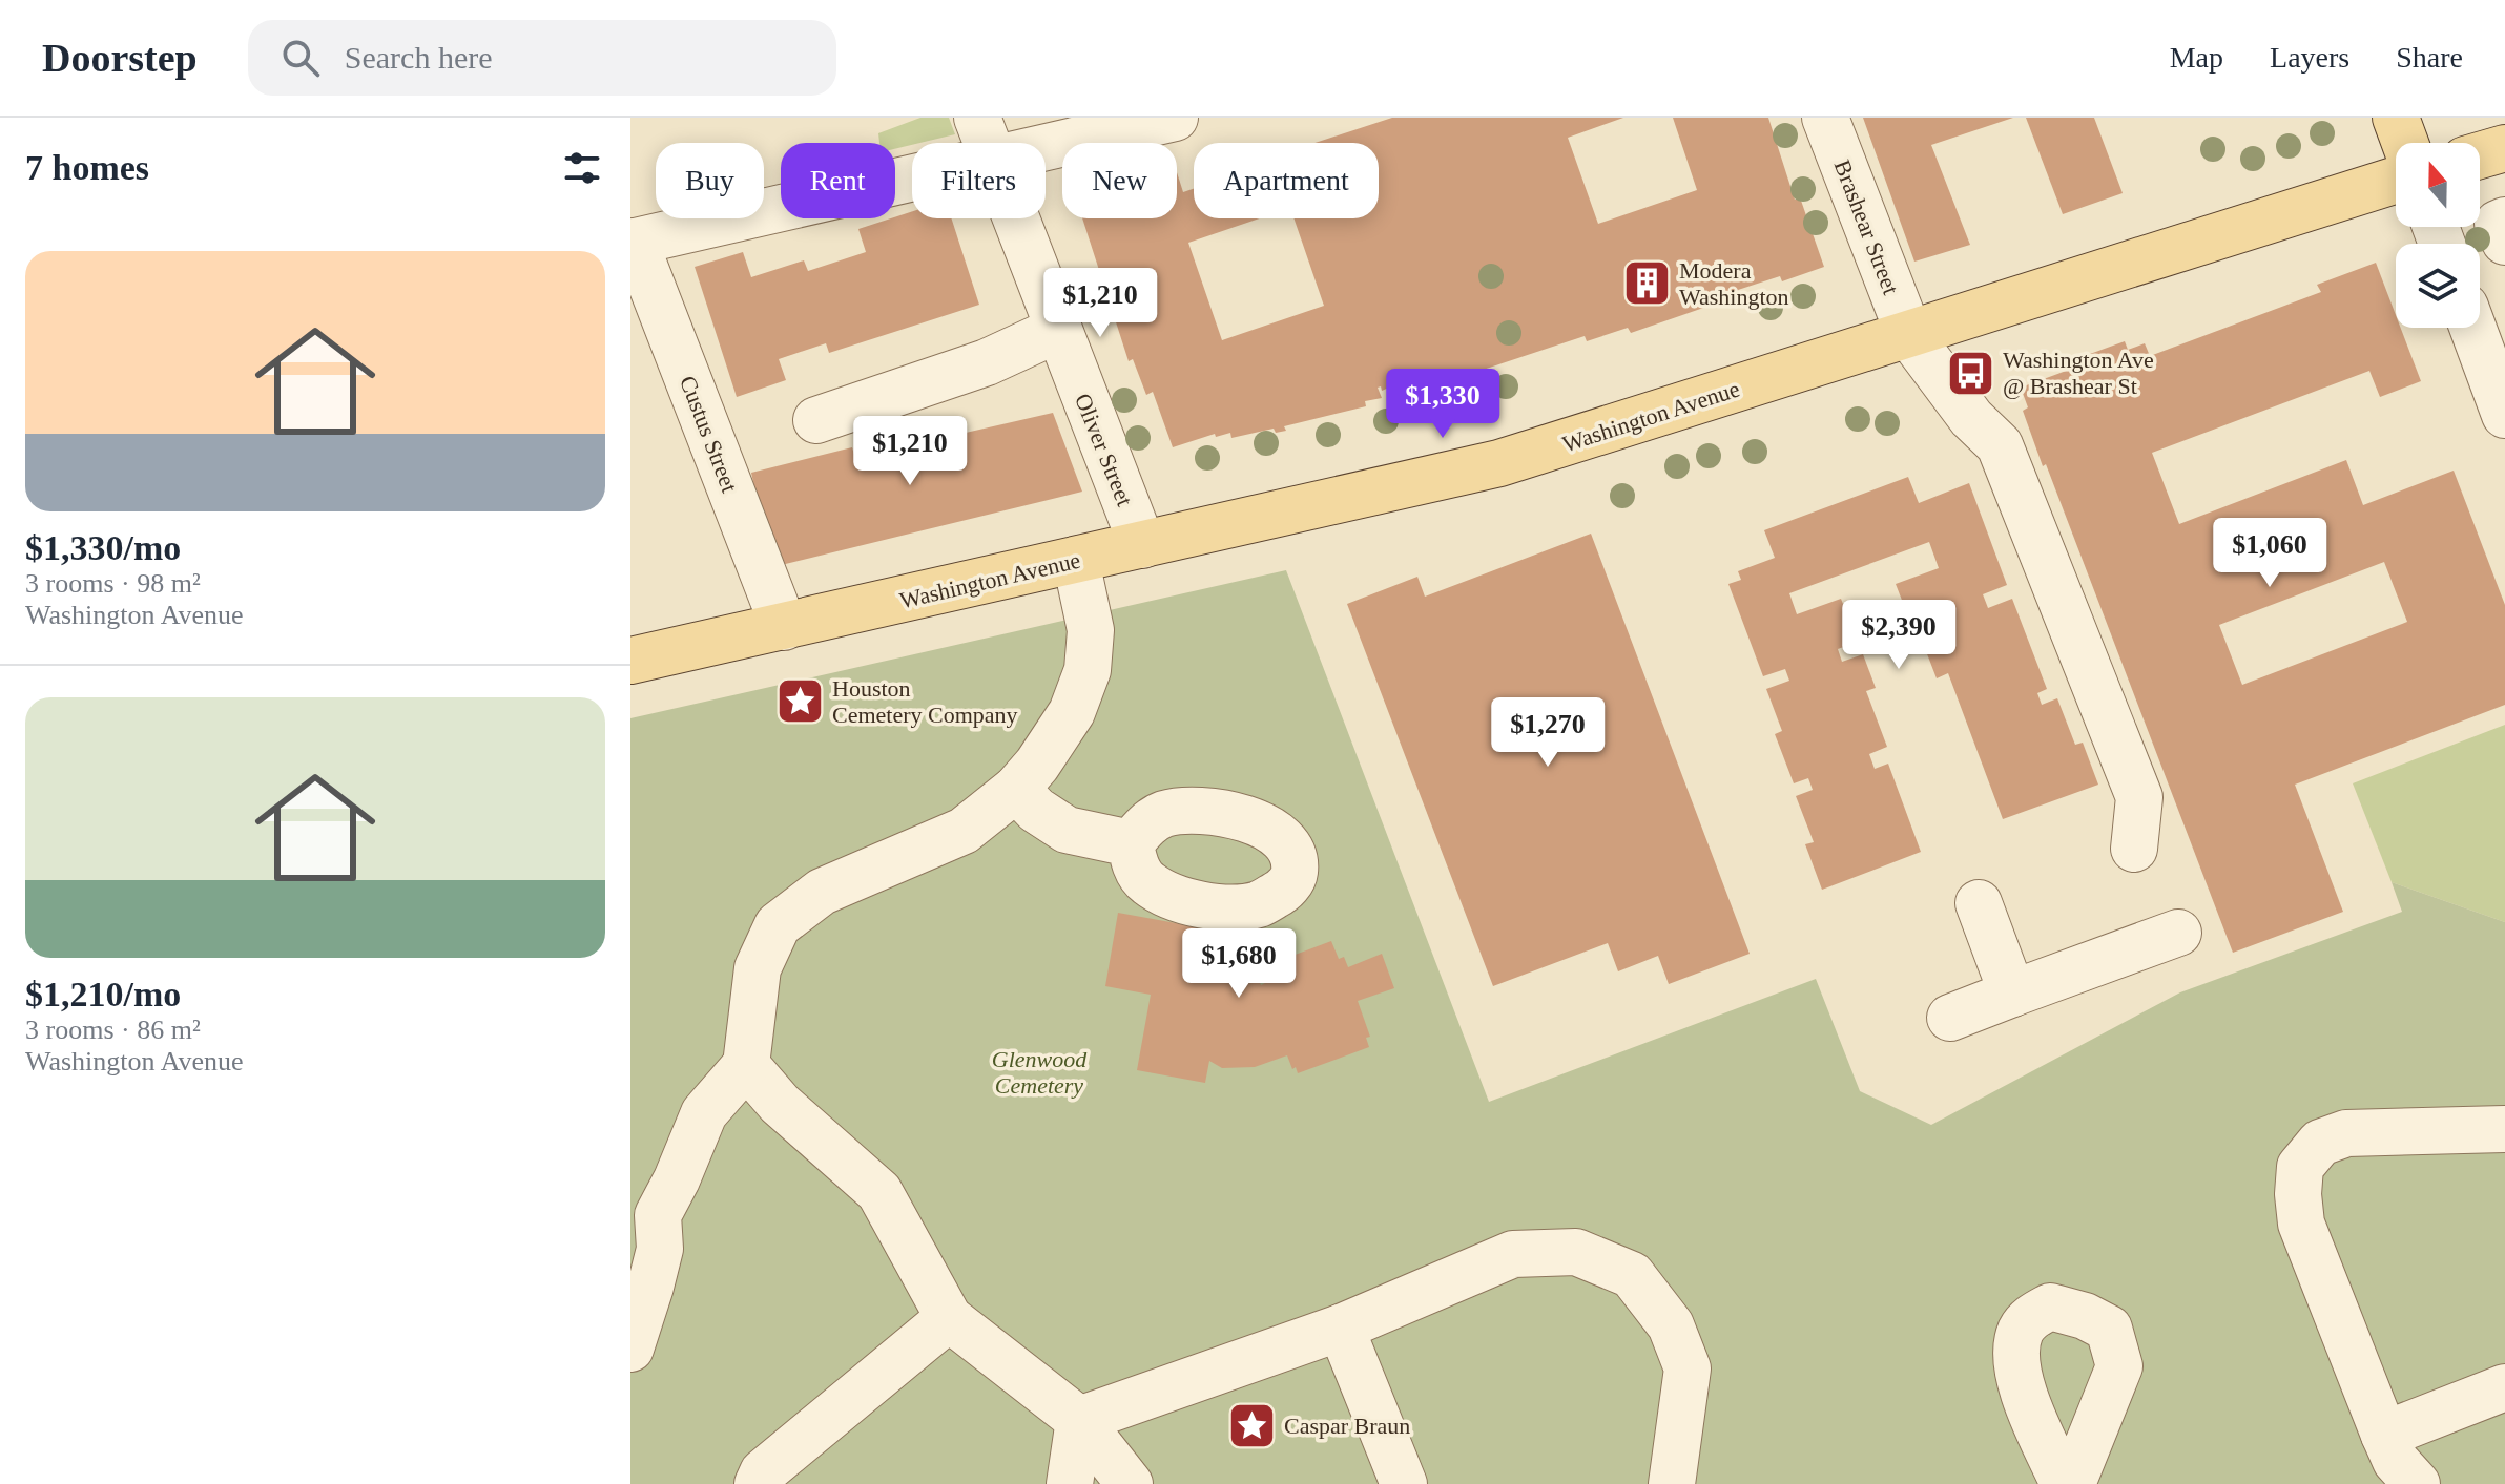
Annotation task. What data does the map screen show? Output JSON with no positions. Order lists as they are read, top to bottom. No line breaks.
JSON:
{"streets":{"main road":["Washington Avenue"],"street":["Brashear Street","Custus Street","Oliver Street"]},"crossings":[["Brashear Street","Washington Avenue"],["Washington Avenue","Custus Street"],["Washington Avenue","Oliver Street"]],"parks":["Glenwood Cemetery"],"places":{"building":["Modera Washington"],"bus stop":["Washington Ave @ Brashear St"],"place":["Houston Cemetery Company","Caspar Braun"]},"north":"top","page":{"header":"Doorstep","search":"Search here","nav":["Map","Layers","Share"],"heading":"7 homes","chip":["Buy","Rent","Filters","New","Apartment"],"list":[{"name":"$1,330/mo","note":"3 rooms · 98 m² · Washington Avenue"},{"name":"$1,210/mo","note":"3 rooms · 86 m² · Washington Avenue"}],"price":["$1,210","$1,330","$1,210","$1,060","$2,390","$1,270","$1,680"]}}
